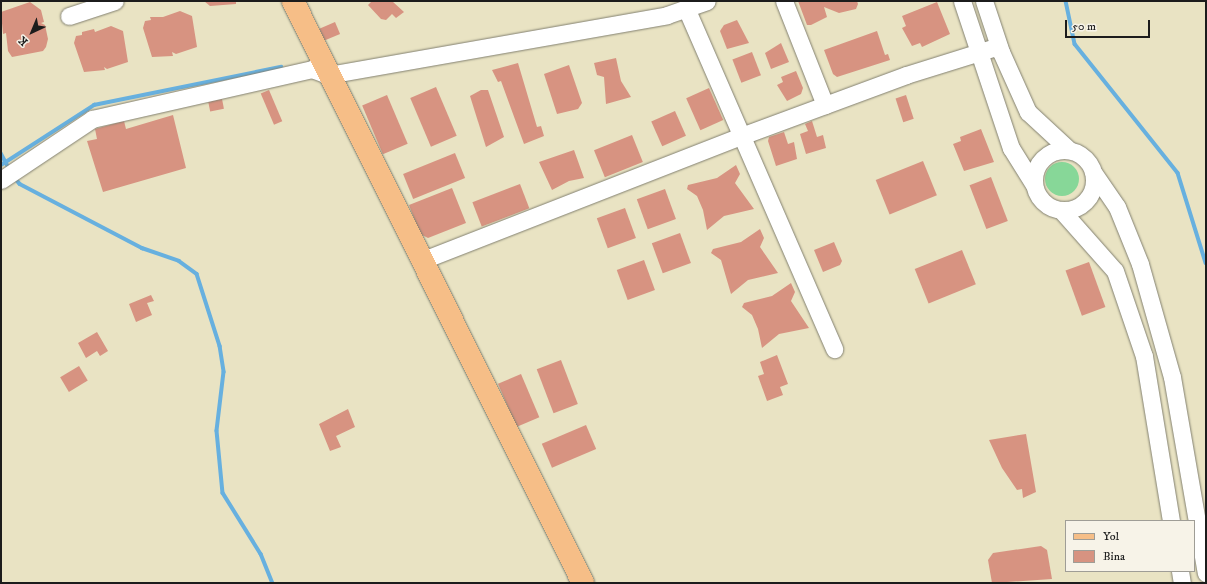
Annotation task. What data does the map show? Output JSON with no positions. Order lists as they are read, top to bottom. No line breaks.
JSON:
{"legend":["Yol","Bina"],"scale_bar":"50 m","north":"bottom left"}
